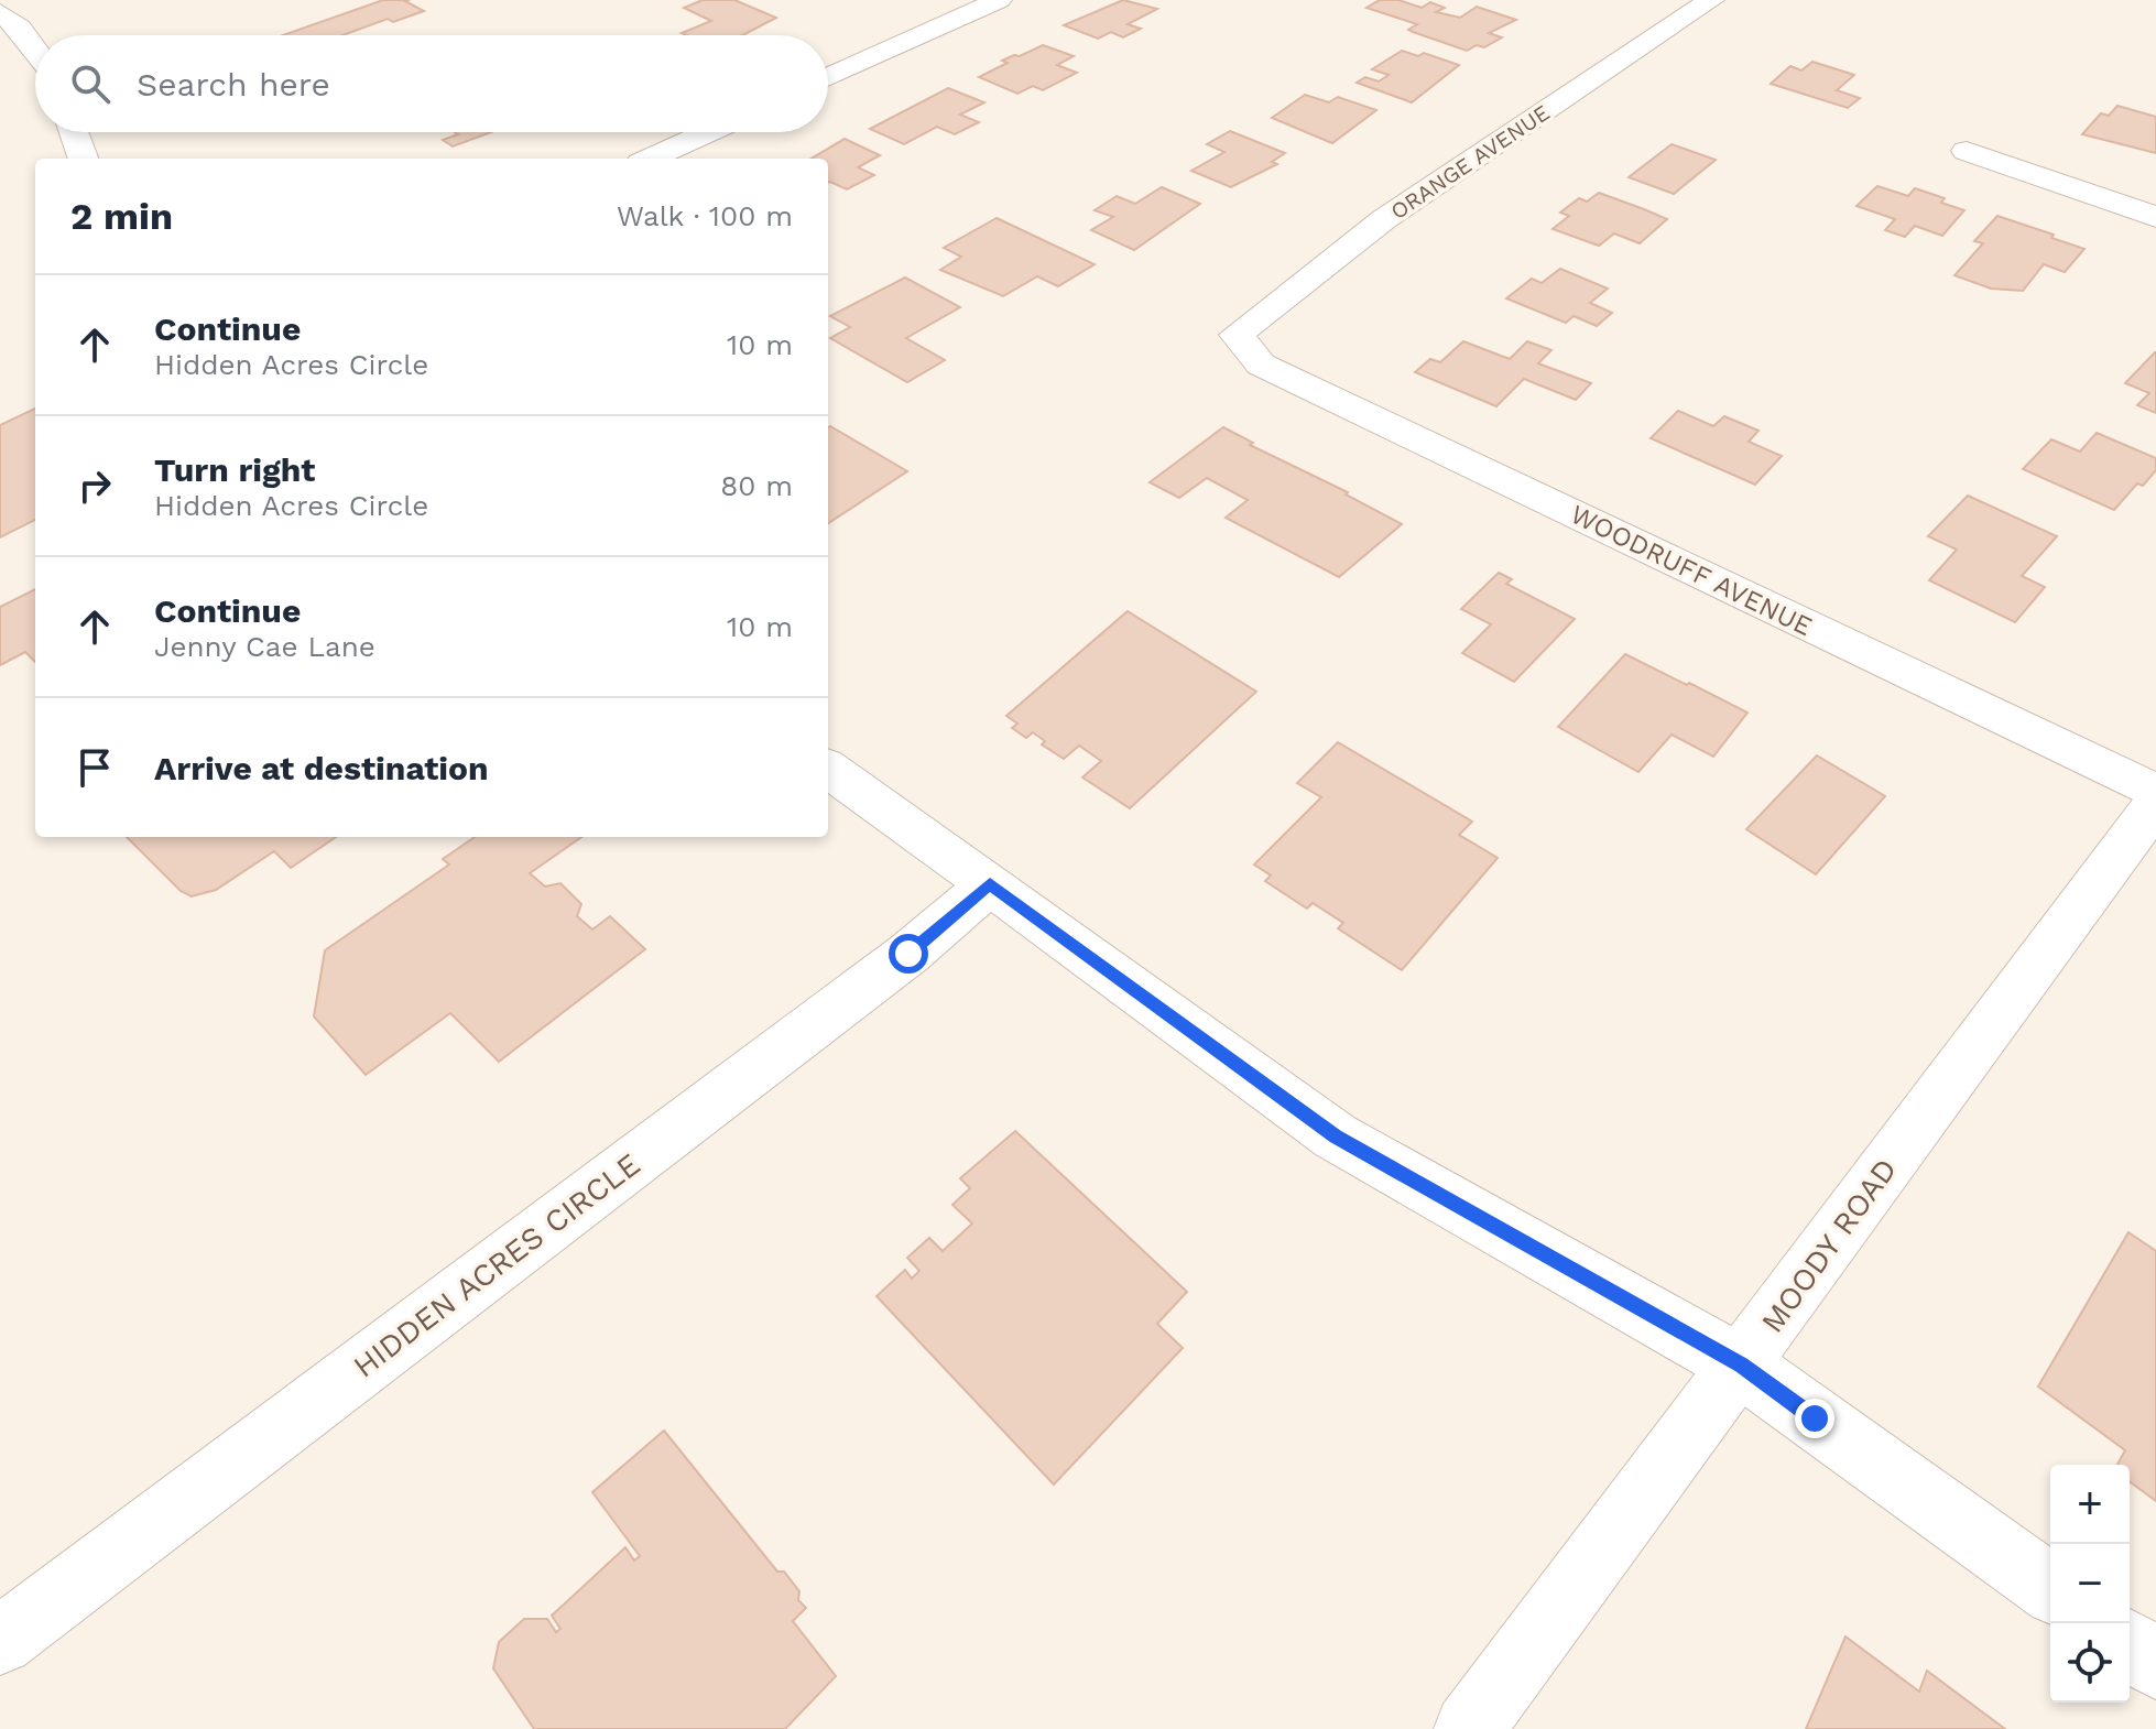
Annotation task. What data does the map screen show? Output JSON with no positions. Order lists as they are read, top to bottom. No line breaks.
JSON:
{"streets":{"street":["ORANGE AVENUE","WOODRUFF AVENUE","MOODY ROAD","HIDDEN ACRES CIRCLE"]},"crossings":[["ORANGE AVENUE","WOODRUFF AVENUE"]],"page":{"search":"Search here","heading":["2 min","Walk · 100 m"],"list":[["Continue","Hidden Acres Circle","10 m"],["Turn right","Hidden Acres Circle","80 m"],["Continue","Jenny Cae Lane","10 m"],"Arrive at destination"],"map_buttons":["+","−"]}}
